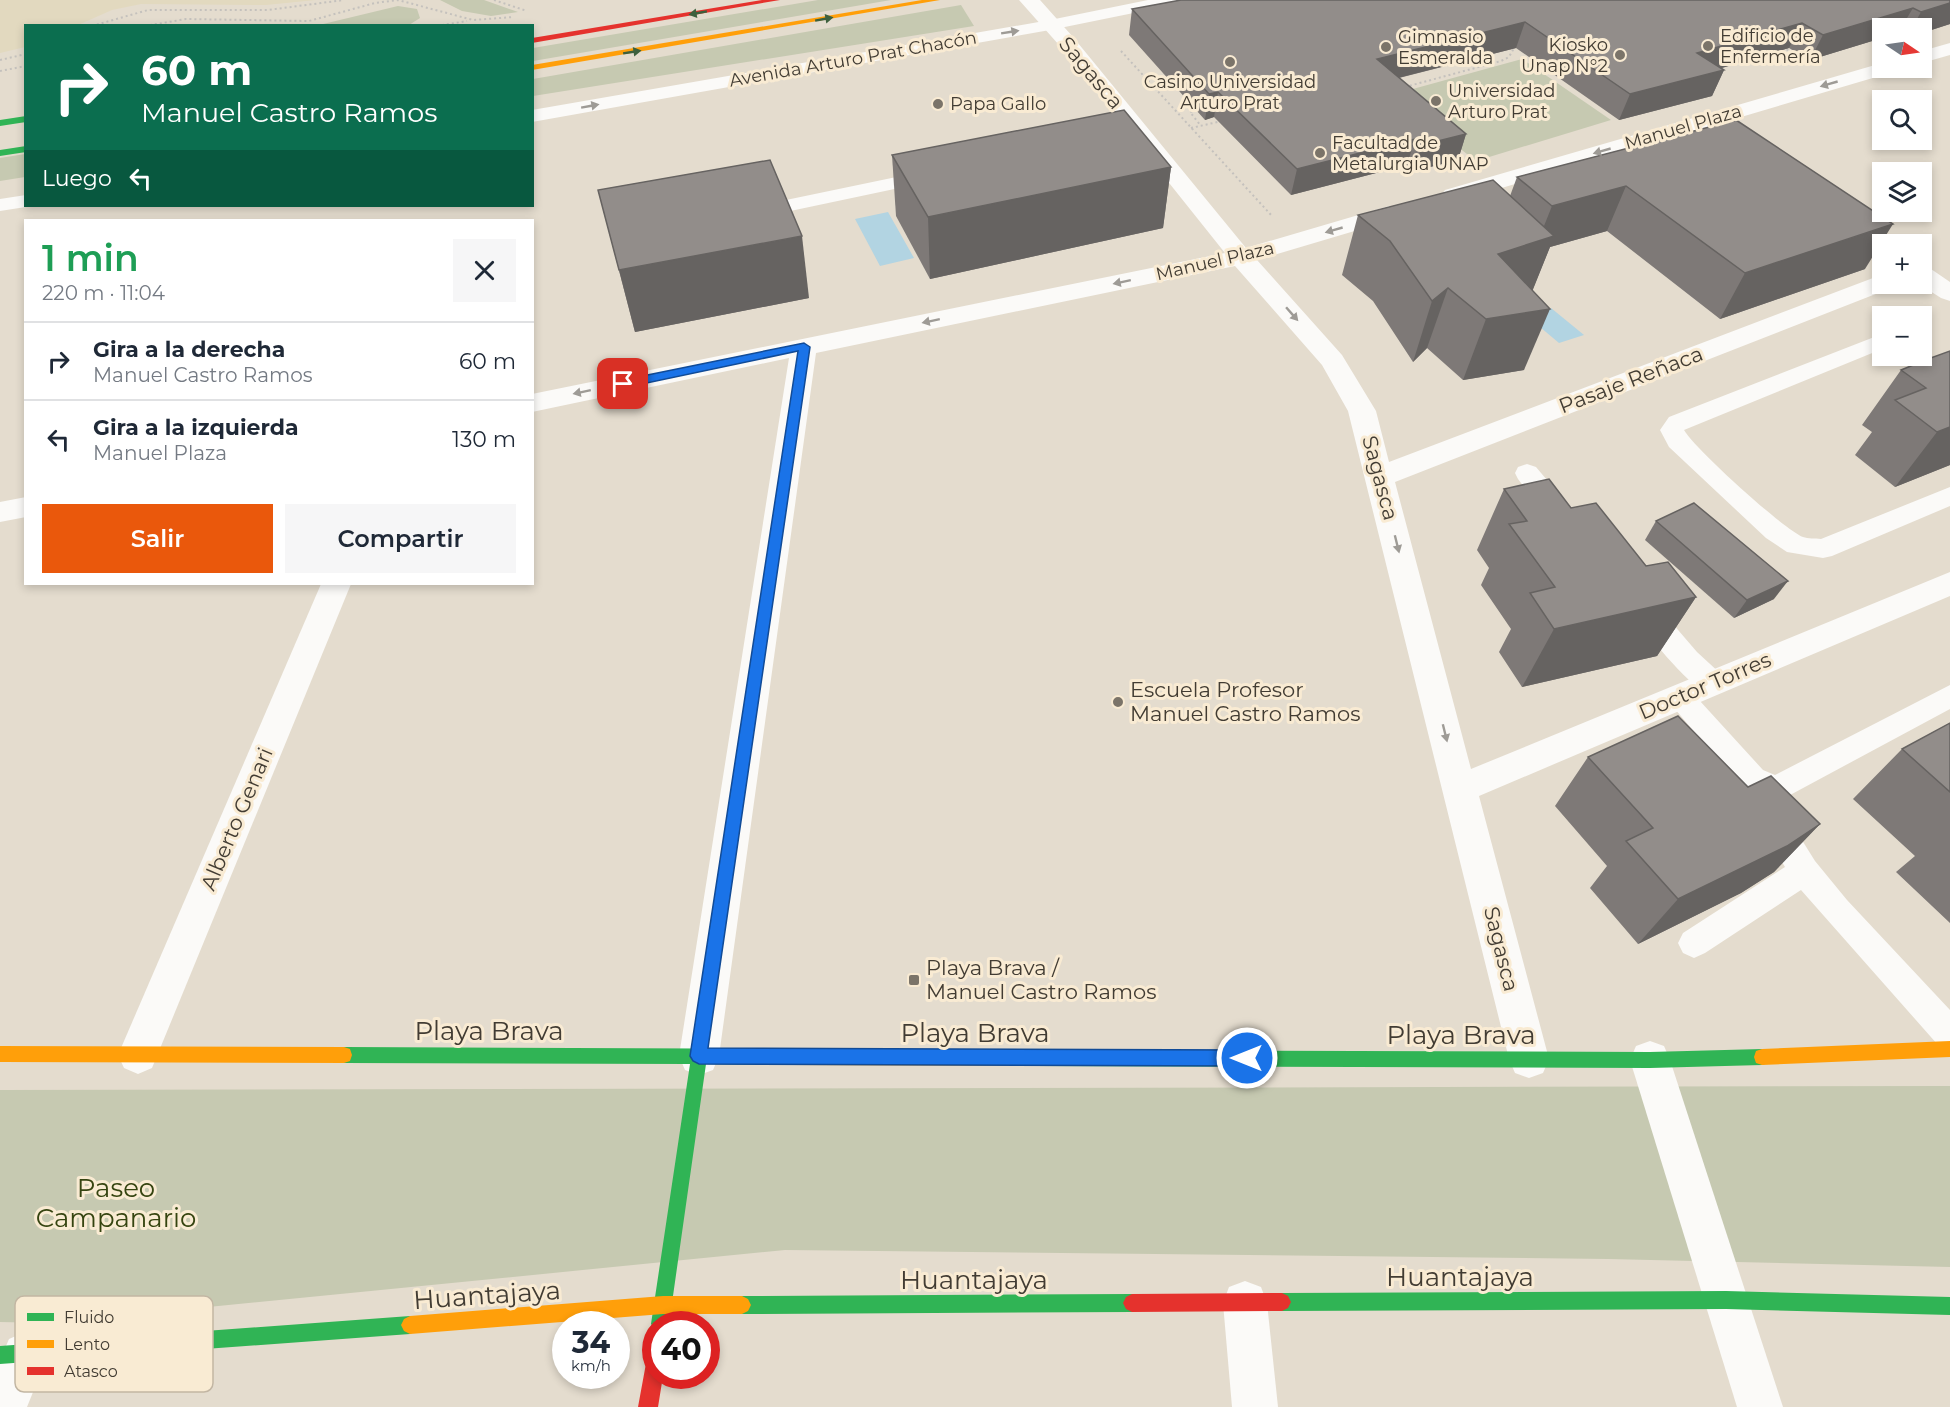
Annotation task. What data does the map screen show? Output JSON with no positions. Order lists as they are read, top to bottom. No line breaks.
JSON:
{"streets":{"street":["Sagasca","Manuel Plaza","Pasaje Reñaca","Doctor Torres","Alberto Genari","Playa Brava","Huantajaya"],"lane":["Avenida Arturo Prat Chacón"]},"crossings":[["Avenida Arturo Prat Chacón","Sagasca"],["Sagasca","Manuel Plaza"],["Sagasca","Pasaje Reñaca"],["Sagasca","Doctor Torres"],["Sagasca","Playa Brava"],["Alberto Genari","Playa Brava"]],"one_way":["Sagasca","Manuel Plaza"],"parks":["Paseo Campanario"],"places":{"other":["Edificio de Enfermería","Gimnasio Esmeralda","Kiosko Unap N°2","Casino Universidad Arturo Prat","Universidad Arturo Prat","Papa Gallo","Facultad de Metalurgia UNAP","Escuela Profesor Manuel Castro Ramos"],"transit":["Playa Brava / Manuel Castro Ramos"]},"legend":["Fluido","Lento","Atasco"],"north":"right","page":{"map_buttons":["+","−"],"turn":["60 m","Manuel Castro Ramos"],"then":"Luego","heading":["1 min","220 m · 11:04"],"list":[{"name":"Gira a la derecha","note":"Manuel Castro Ramos","value":"60 m"},{"name":"Gira a la izquierda","note":"Manuel Plaza","value":"130 m"}],"buttons":["Salir","Compartir"],"speed":"34 km/h","limit":"40"}}
